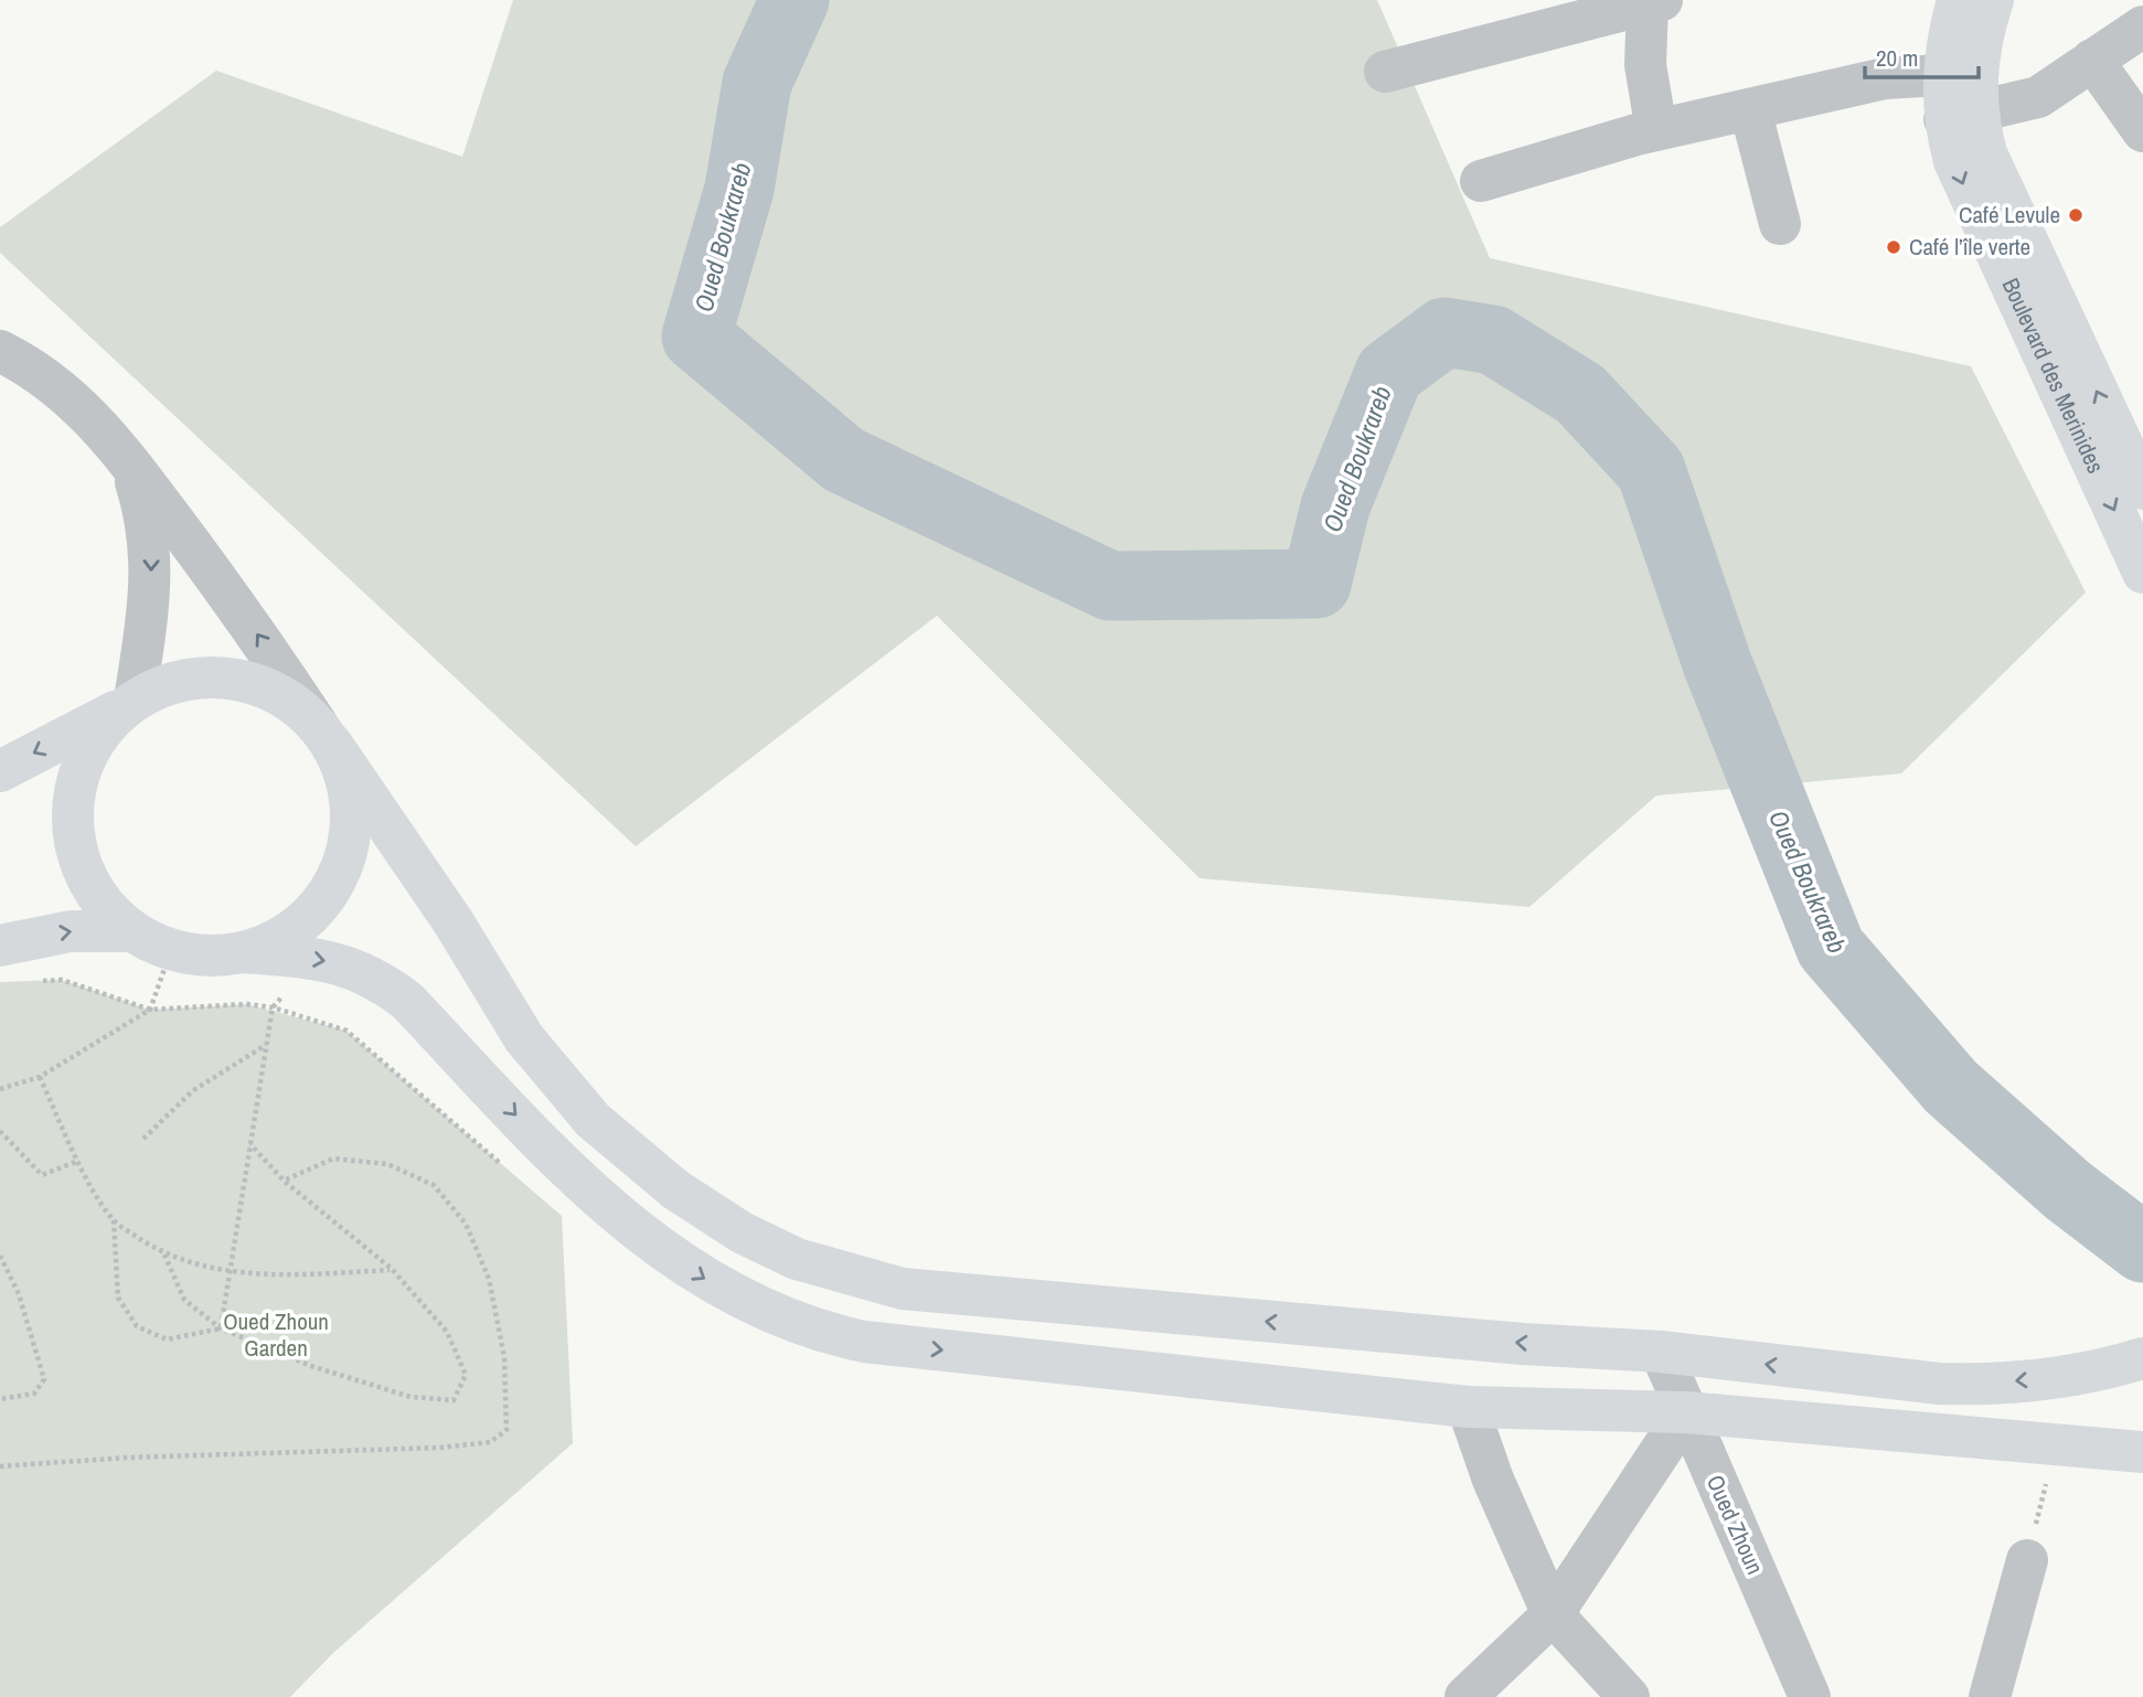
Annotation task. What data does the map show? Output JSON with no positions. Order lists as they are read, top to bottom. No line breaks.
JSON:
{"streets":{"main road":["Boulevard des Merinides"],"street":["Oued Zhoun"]},"water":["Oued Boukrareb"],"parks":["Oued Zhoun Garden"],"places":["Café Levule","Café l’île verte"],"scale_bar":"20 m"}
